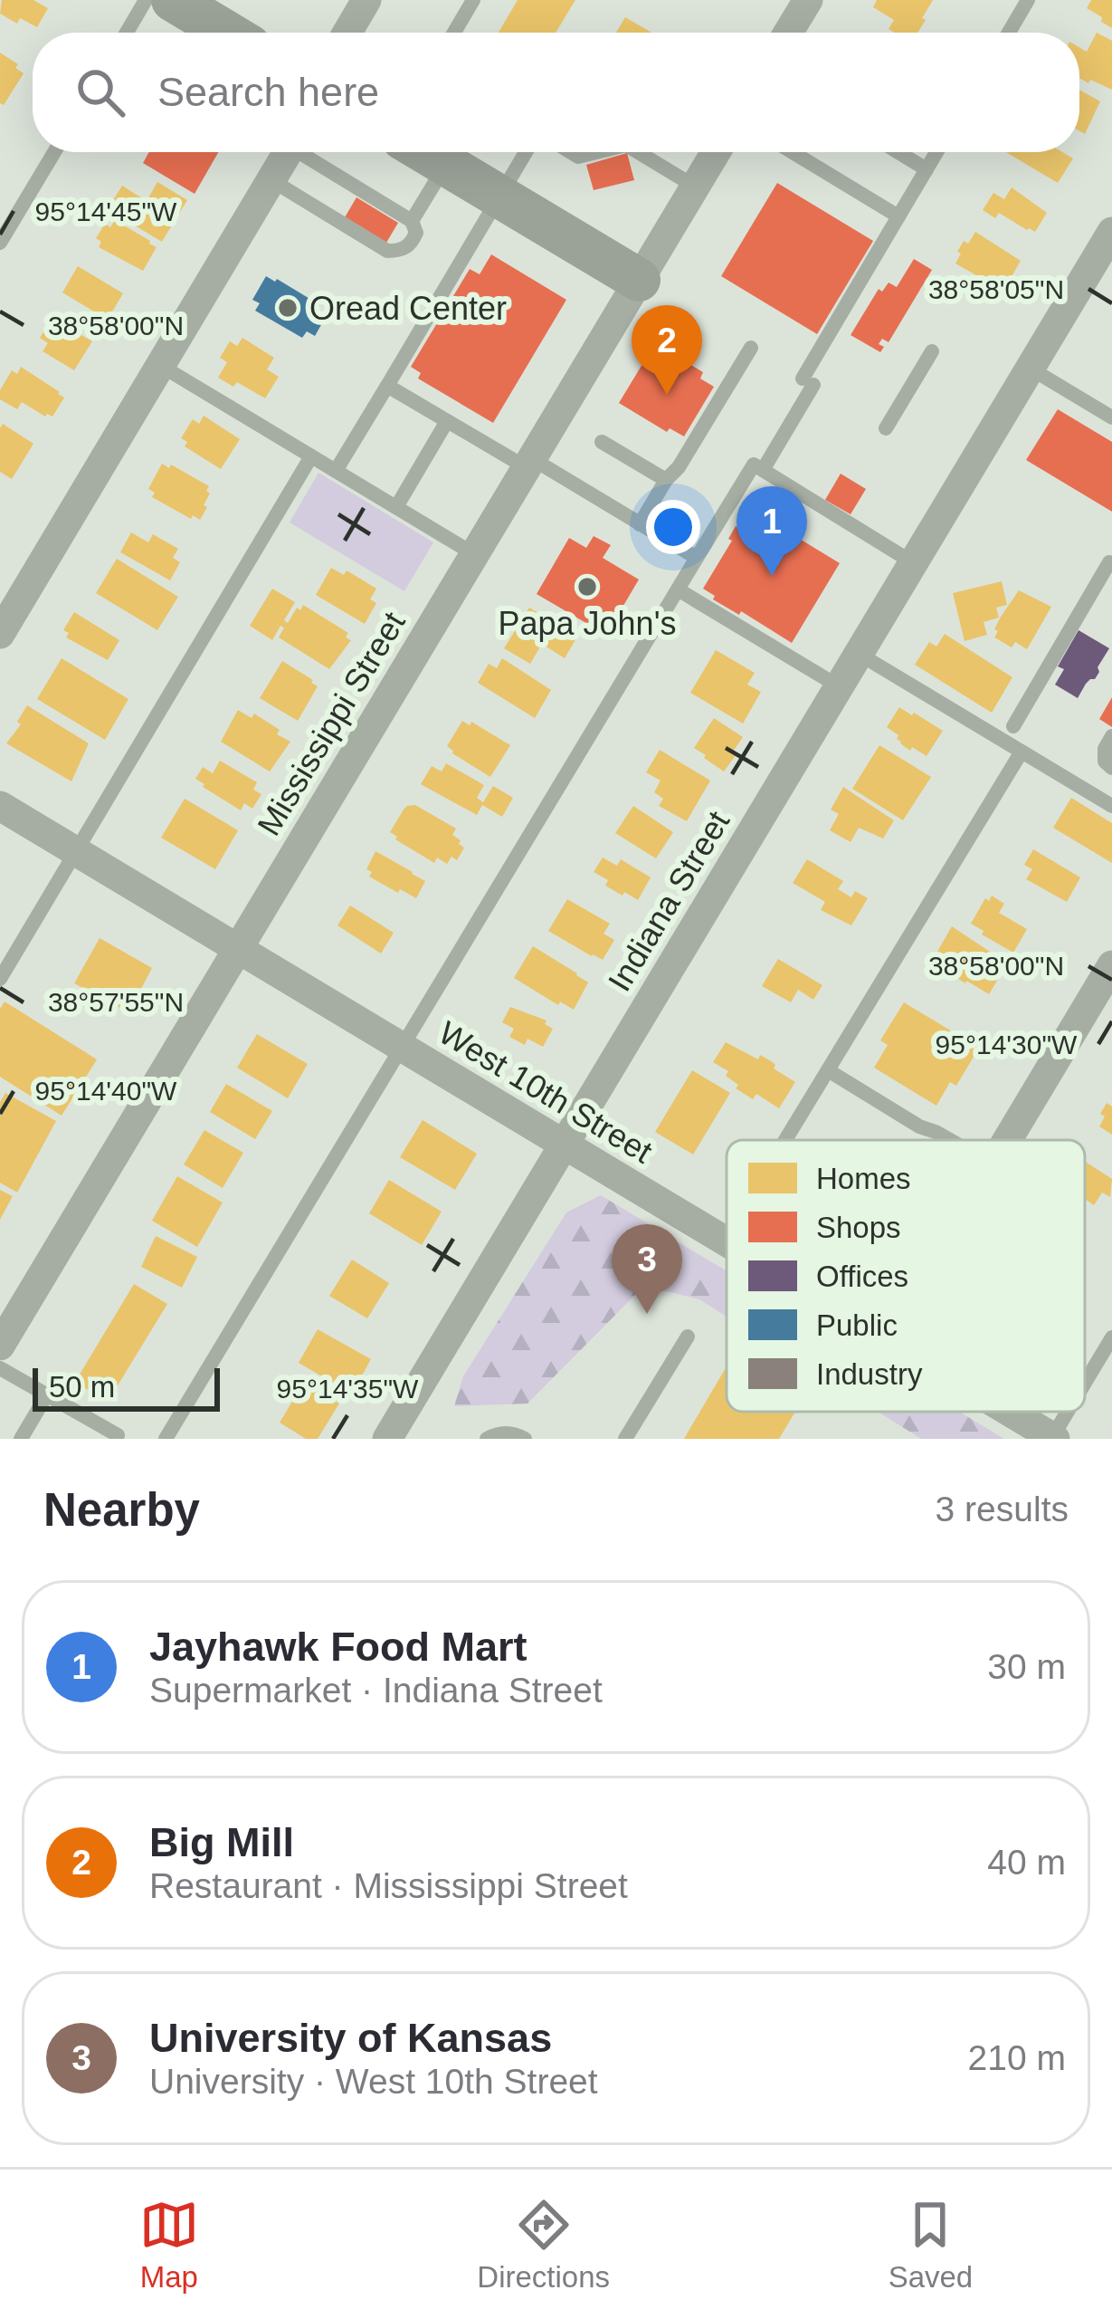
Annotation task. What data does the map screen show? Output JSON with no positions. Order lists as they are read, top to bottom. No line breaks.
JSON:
{"streets":{"street":["Mississippi Street","Indiana Street","West 10th Street"]},"crossings":[["Mississippi Street","West 10th Street"],["Indiana Street","West 10th Street"]],"places":["Oread Center","Papa John's"],"legend":["Homes","Shops","Offices","Public","Industry"],"scale_bar":"50 m","page":{"search":"Search here","pins":["2","1","3"],"scale":"50 m","heading":["Nearby","3 results"],"list":[{"mark":"1","name":"Jayhawk Food Mart","note":"Supermarket · Indiana Street","value":"30 m"},{"mark":"2","name":"Big Mill","note":"Restaurant · Mississippi Street","value":"40 m"},{"mark":"3","name":"University of Kansas","note":"University · West 10th Street","value":"210 m"}],"nav":["Map","Directions","Saved"]},"coordinates":["95°14'45\"W","38°58'05\"N","38°58'00\"N","38°57'55\"N","95°14'30\"W","95°14'40\"W","95°14'35\"W"]}
